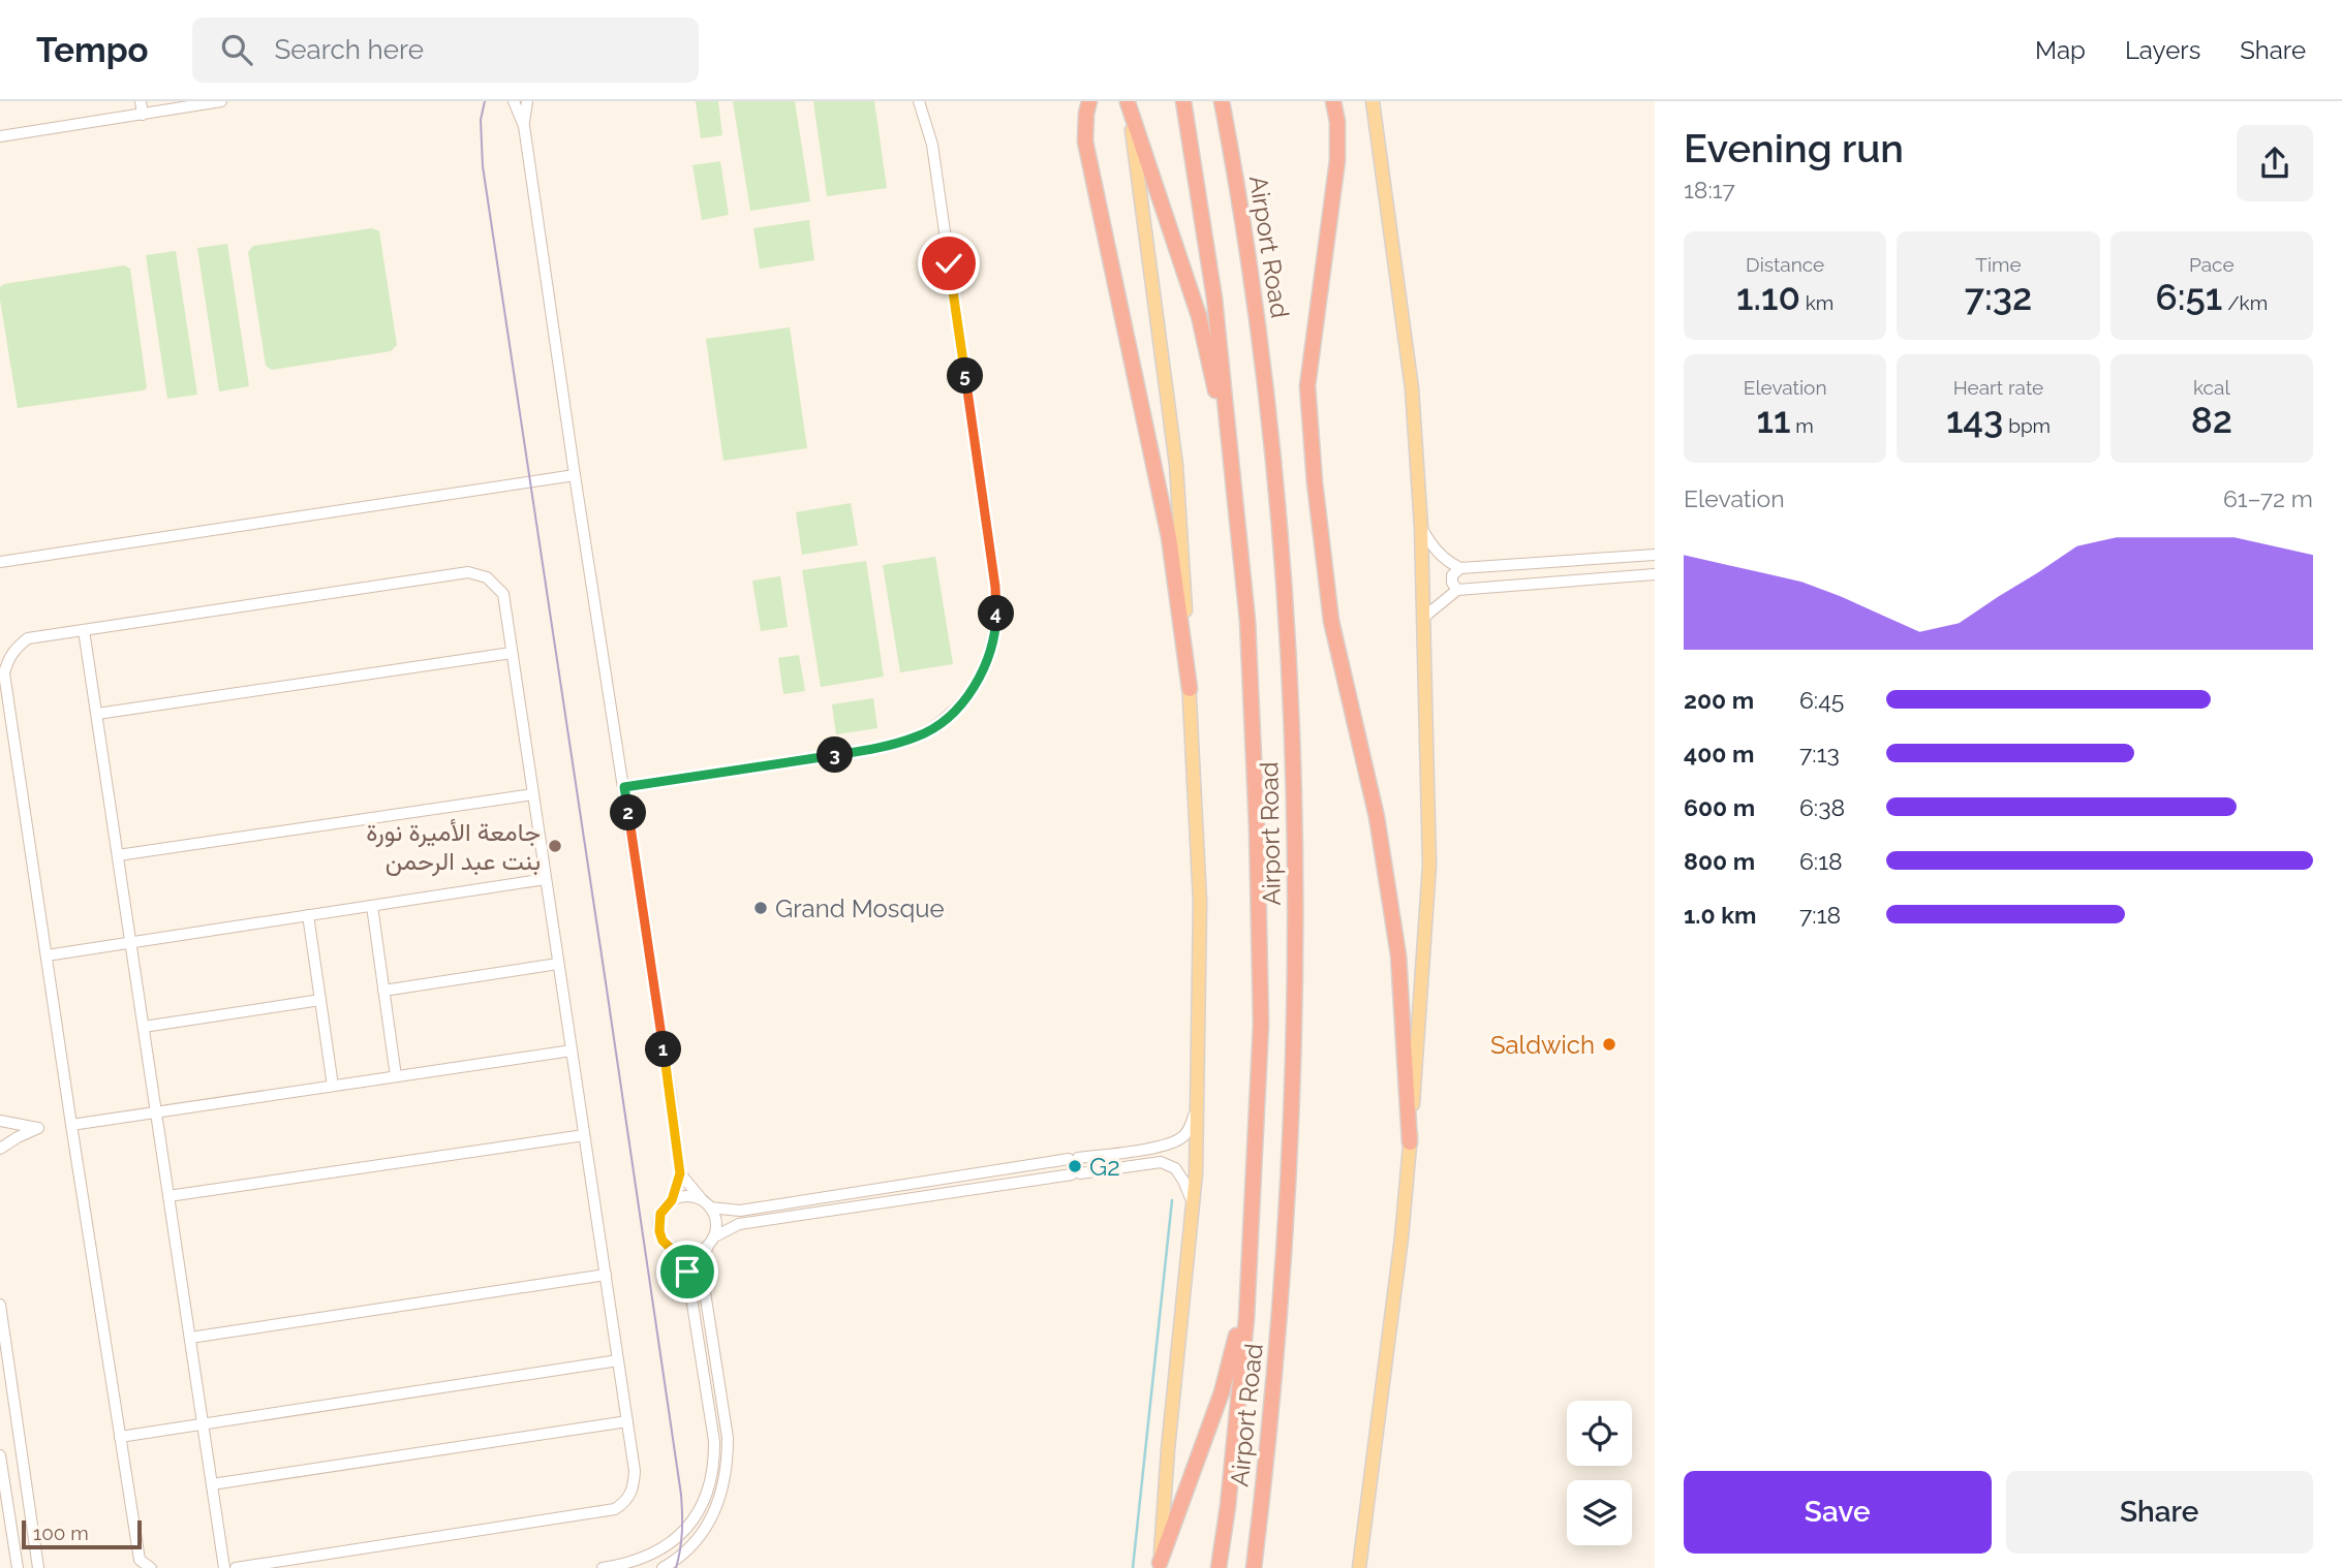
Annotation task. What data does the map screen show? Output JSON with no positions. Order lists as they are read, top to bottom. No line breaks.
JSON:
{"streets":{"highway":["Airport Road"]},"places":["جامعة الأميرة نورة بنت عبد الرحمن","Grand Mosque","Saldwich","G2"],"scale_bar":"100 m","page":{"header":"Tempo","search":"Search here","nav":["Map","Layers","Share"],"heading":["Evening run","18:17"],"stats":[["Distance","1.10 km"],["Time","7:32"],["Pace","6:51 /km"],["Elevation","11 m"],["Heart rate","143 bpm"],["kcal","82"]],"pins":["5","4","3","2","1"],"chart":["Elevation","61–72 m"],"list":[{"name":"200 m","note":"6:45"},{"name":"400 m","note":"7:13"},{"name":"600 m","note":"6:38"},{"name":"800 m","note":"6:18"},{"name":"1.0 km","note":"7:18"}],"buttons":["Save","Share"],"scale":"100 m"}}
